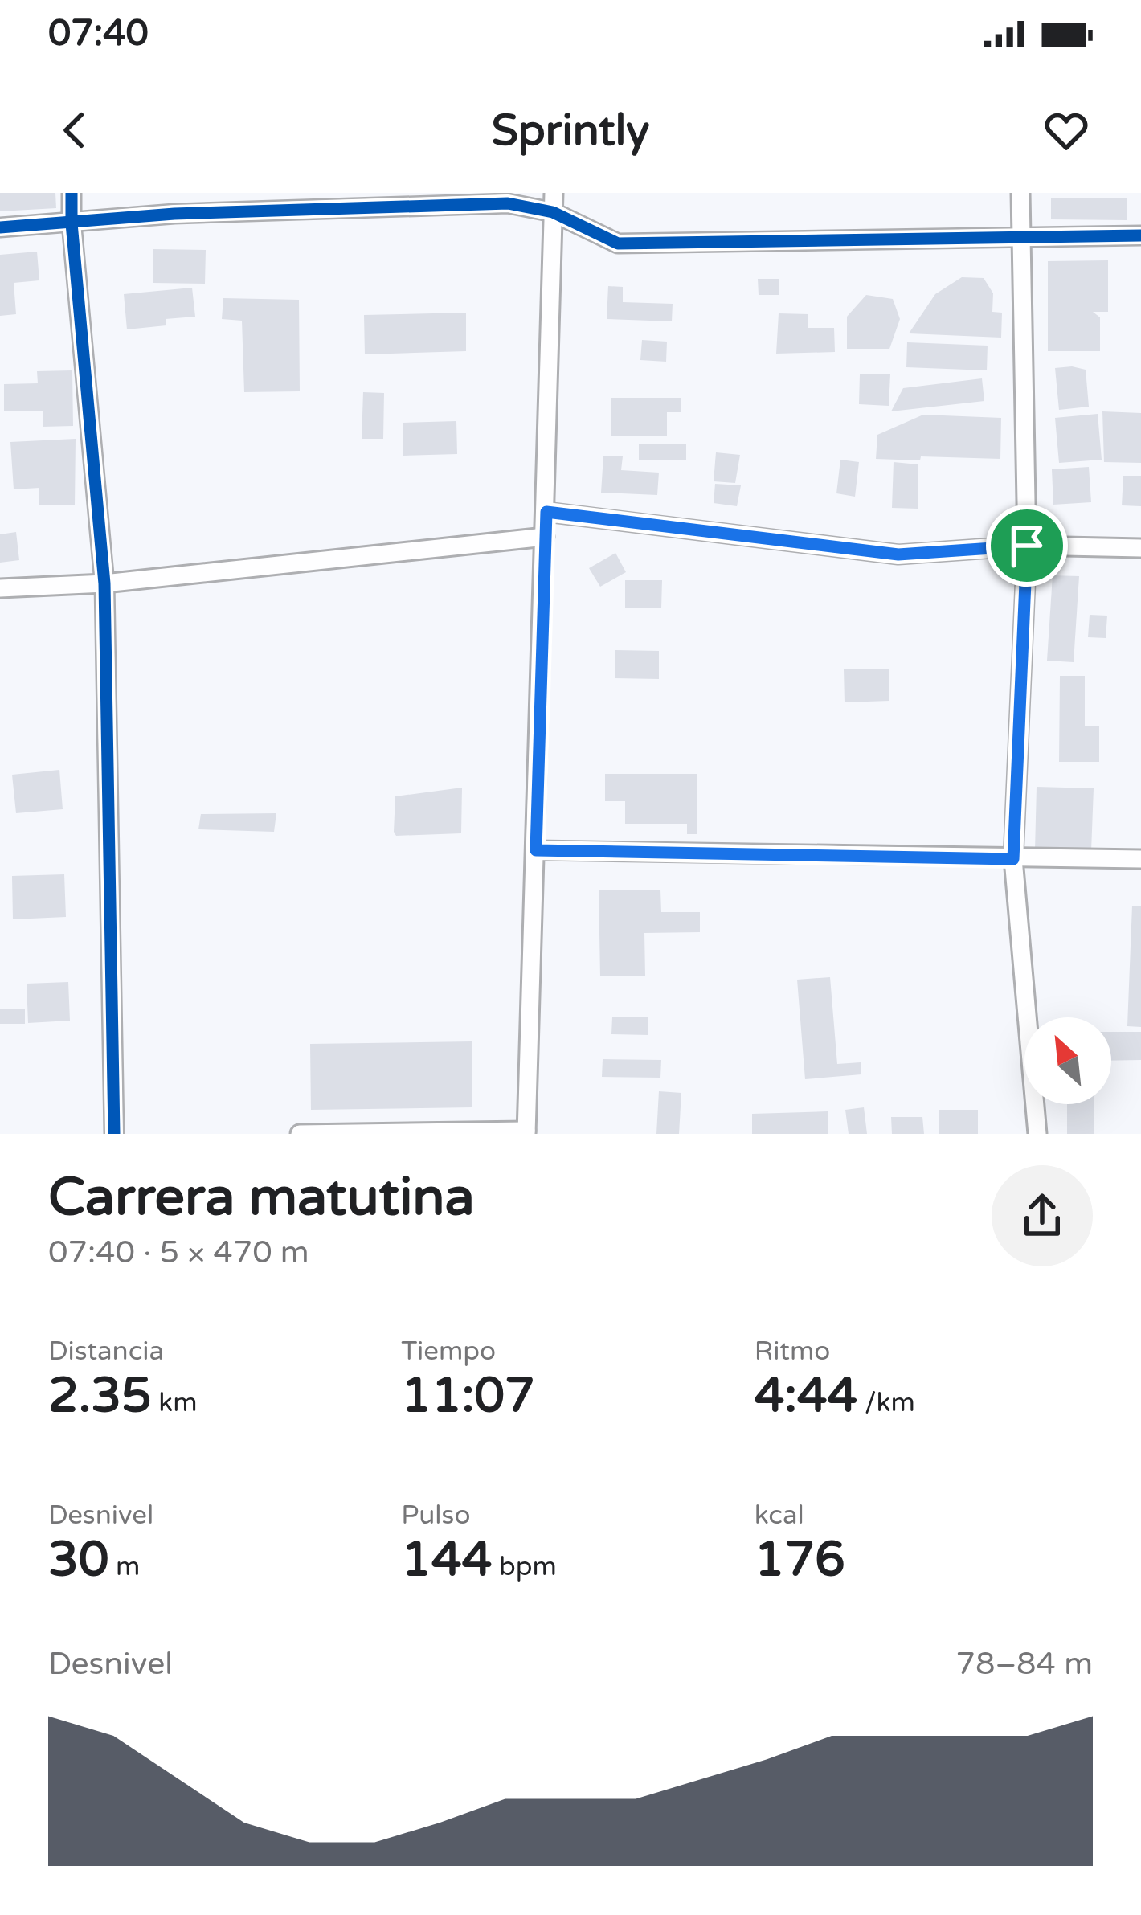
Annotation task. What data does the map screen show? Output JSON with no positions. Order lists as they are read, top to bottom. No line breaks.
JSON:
{"north":"top left","page":{"status":"07:40","header":"Sprintly","heading":["Carrera matutina","07:40 · 5 × 470 m"],"stats":[["Distancia","2.35 km"],["Tiempo","11:07"],["Ritmo","4:44 /km"],["Desnivel","30 m"],["Pulso","144 bpm"],["kcal","176"]],"chart":["Desnivel","78–84 m"]}}
